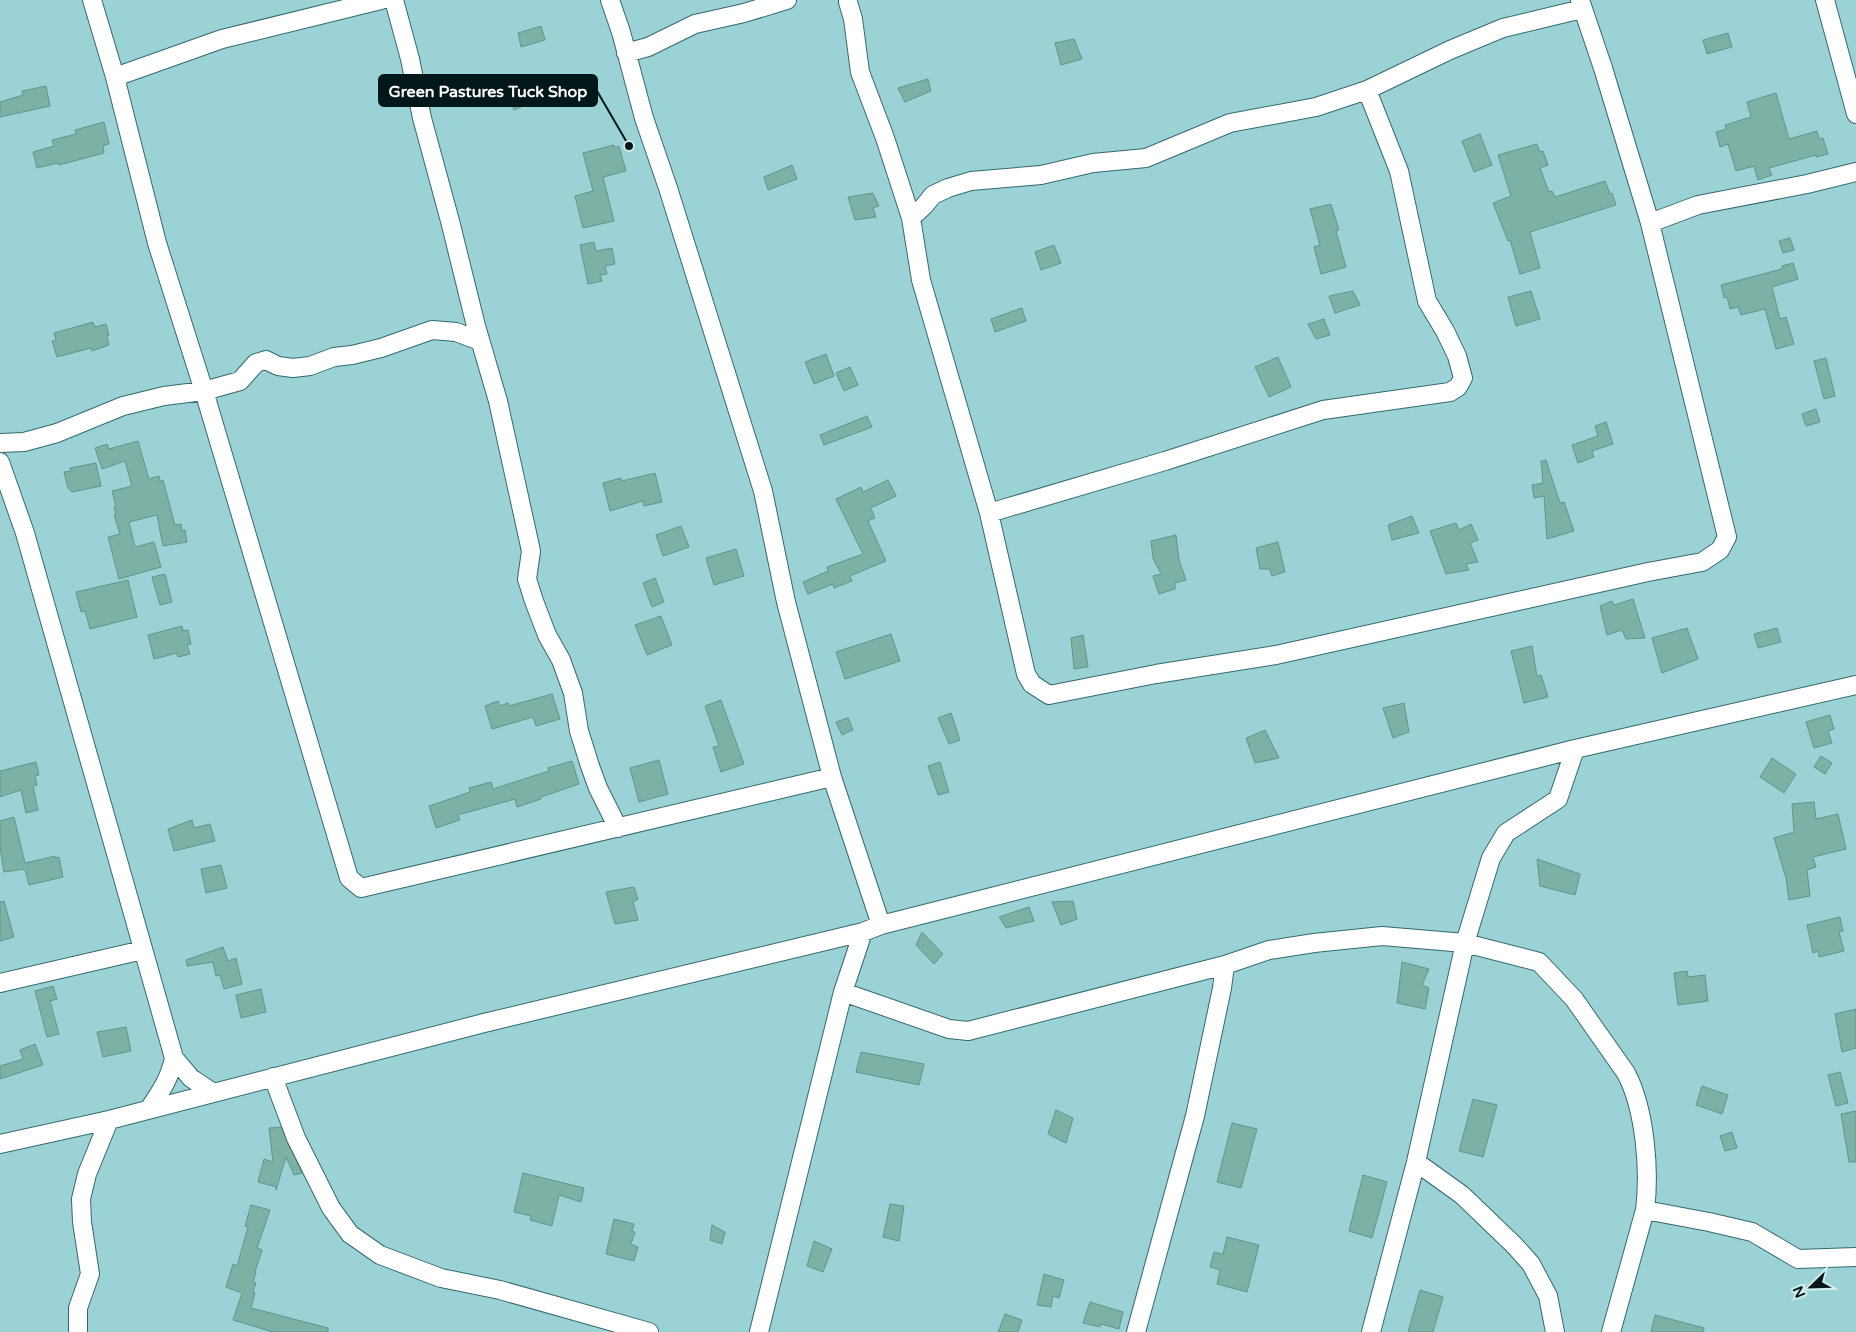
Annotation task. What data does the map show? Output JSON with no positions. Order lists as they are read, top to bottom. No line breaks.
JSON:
{"places":["Green Pastures Tuck Shop"],"north":"bottom left"}
